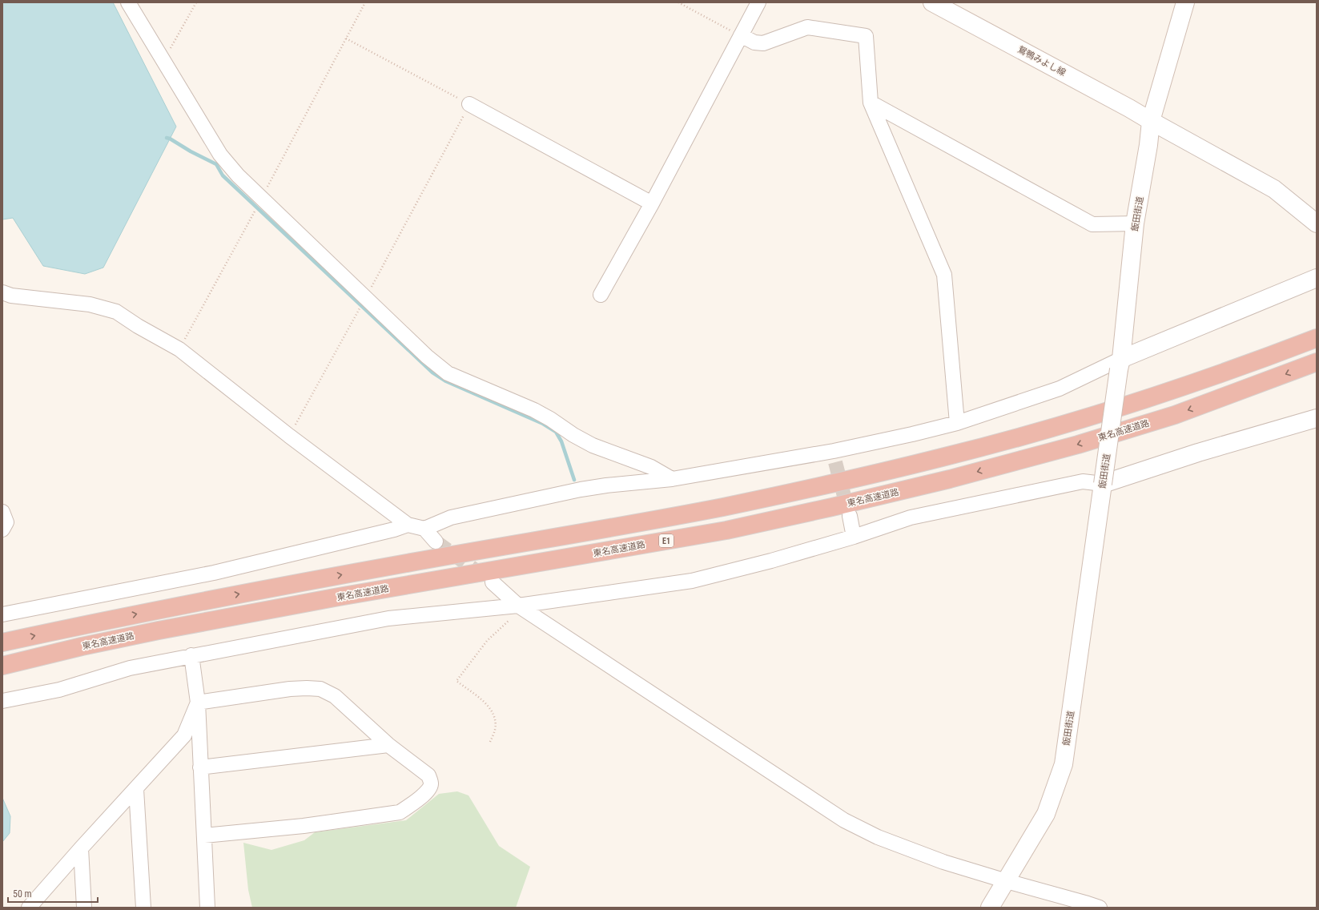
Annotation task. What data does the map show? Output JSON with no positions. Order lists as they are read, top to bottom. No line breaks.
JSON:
{"streets":{"highway":["東名高速道路","E1"],"main road":["鴛鴨みよし線","飯田街道"]},"crossings":[["鴛鴨みよし線","飯田街道"]],"scale_bar":"50 m"}
